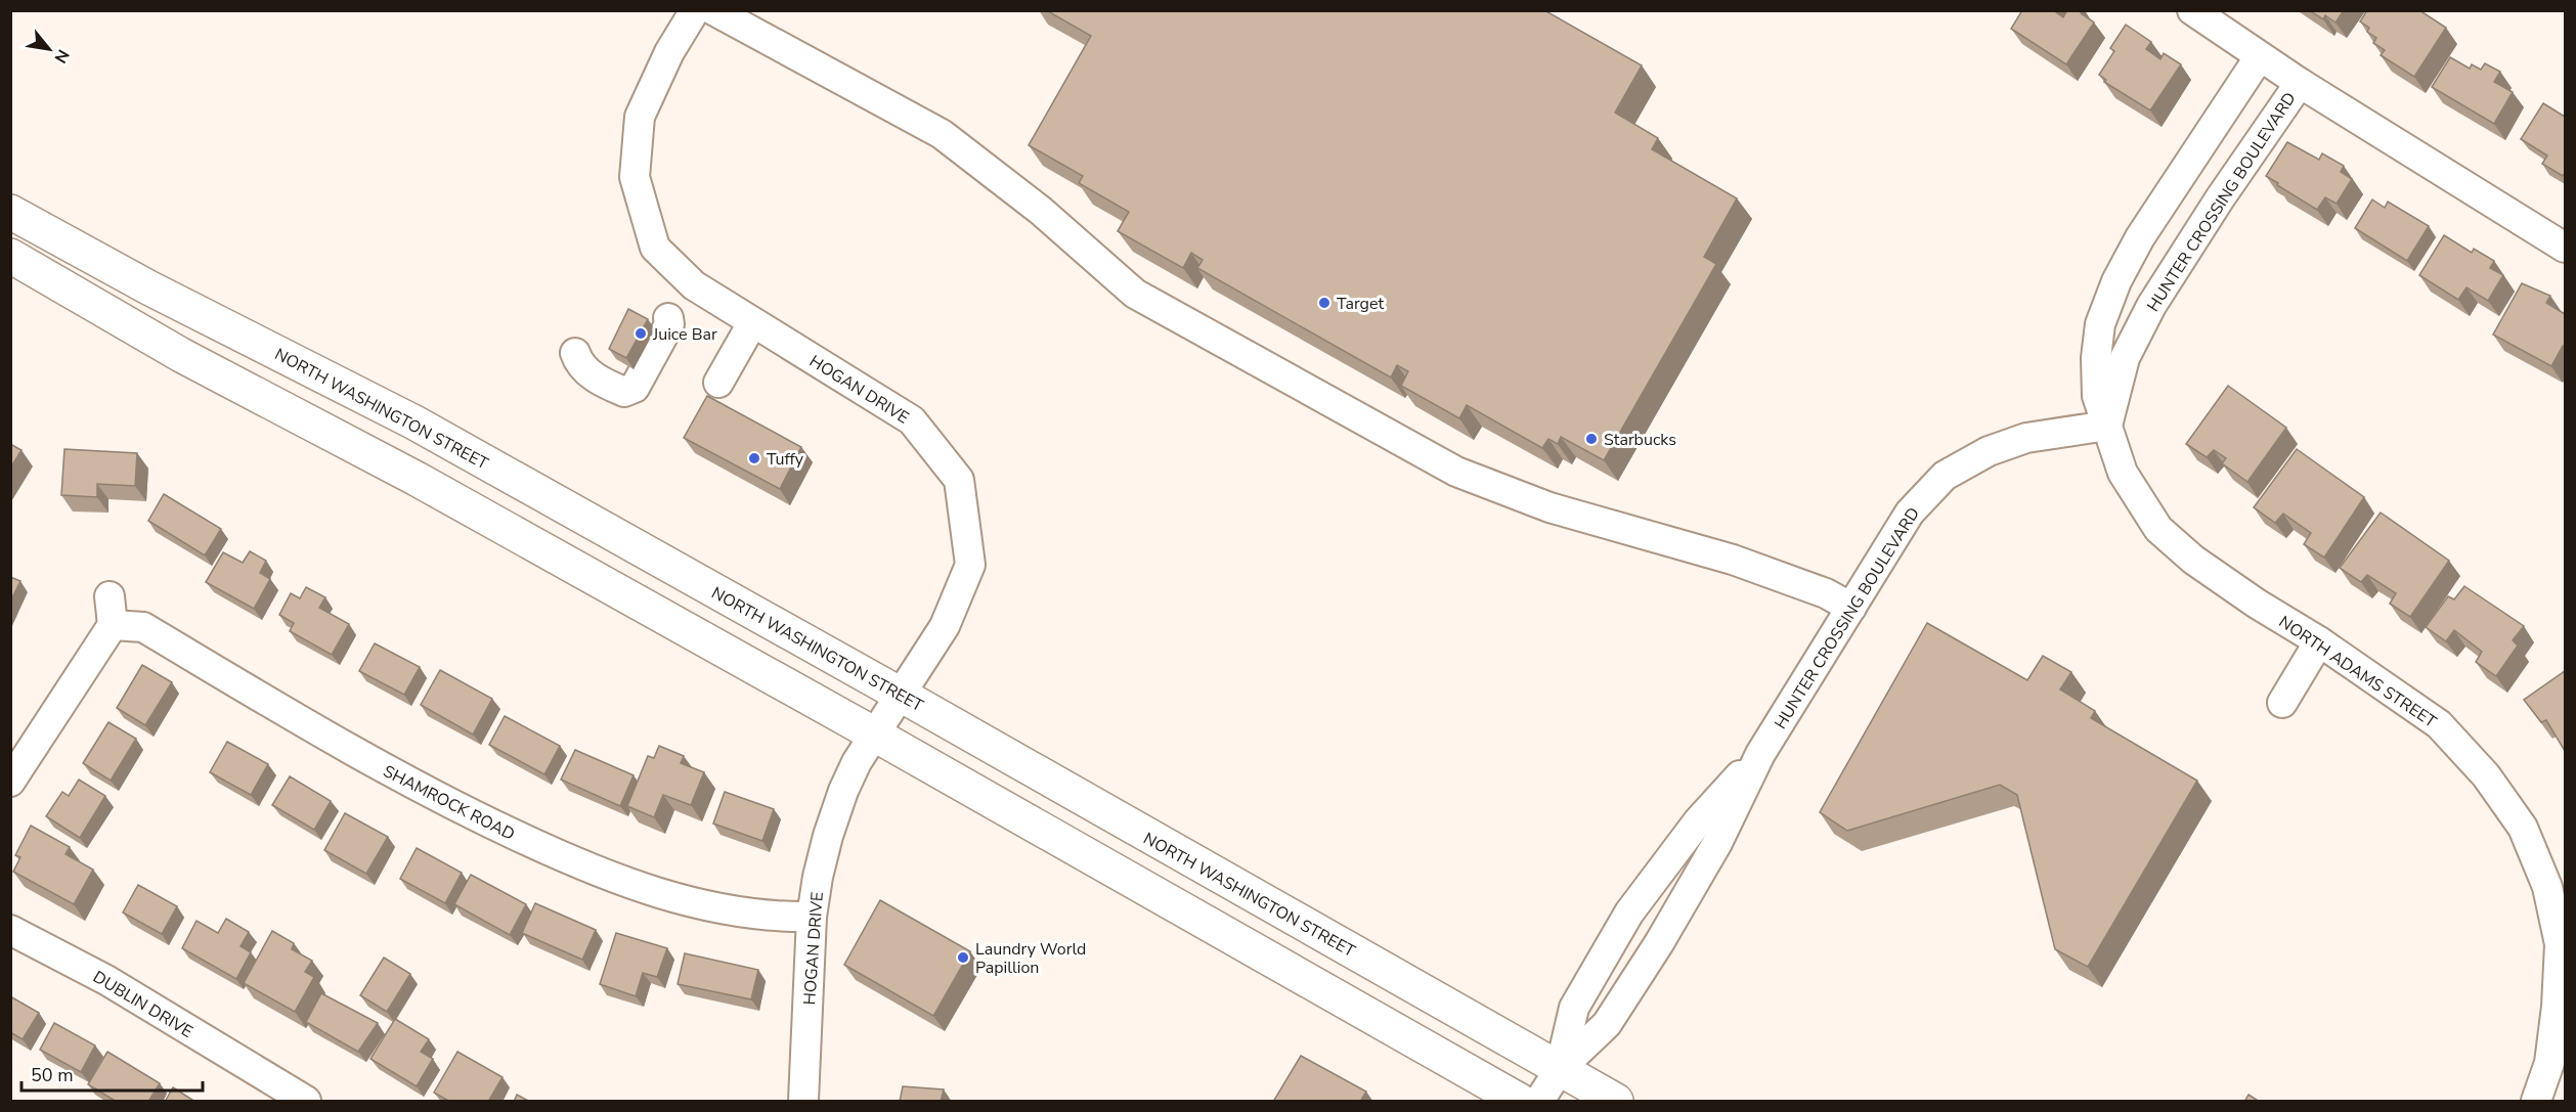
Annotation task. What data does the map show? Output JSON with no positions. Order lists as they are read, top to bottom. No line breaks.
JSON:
{"streets":{"main road":["NORTH WASHINGTON STREET"],"street":["HUNTER CROSSING BOULEVARD","HOGAN DRIVE","NORTH ADAMS STREET","SHAMROCK ROAD","DUBLIN DRIVE"]},"crossings":[["HUNTER CROSSING BOULEVARD","NORTH WASHINGTON STREET"],["HUNTER CROSSING BOULEVARD","NORTH ADAMS STREET"],["HOGAN DRIVE","NORTH WASHINGTON STREET"],["HOGAN DRIVE","SHAMROCK ROAD"]],"places":["Target","Juice Bar","Starbucks","Tuffy","Laundry World Papillion"],"scale_bar":"50 m","north":"bottom right"}
